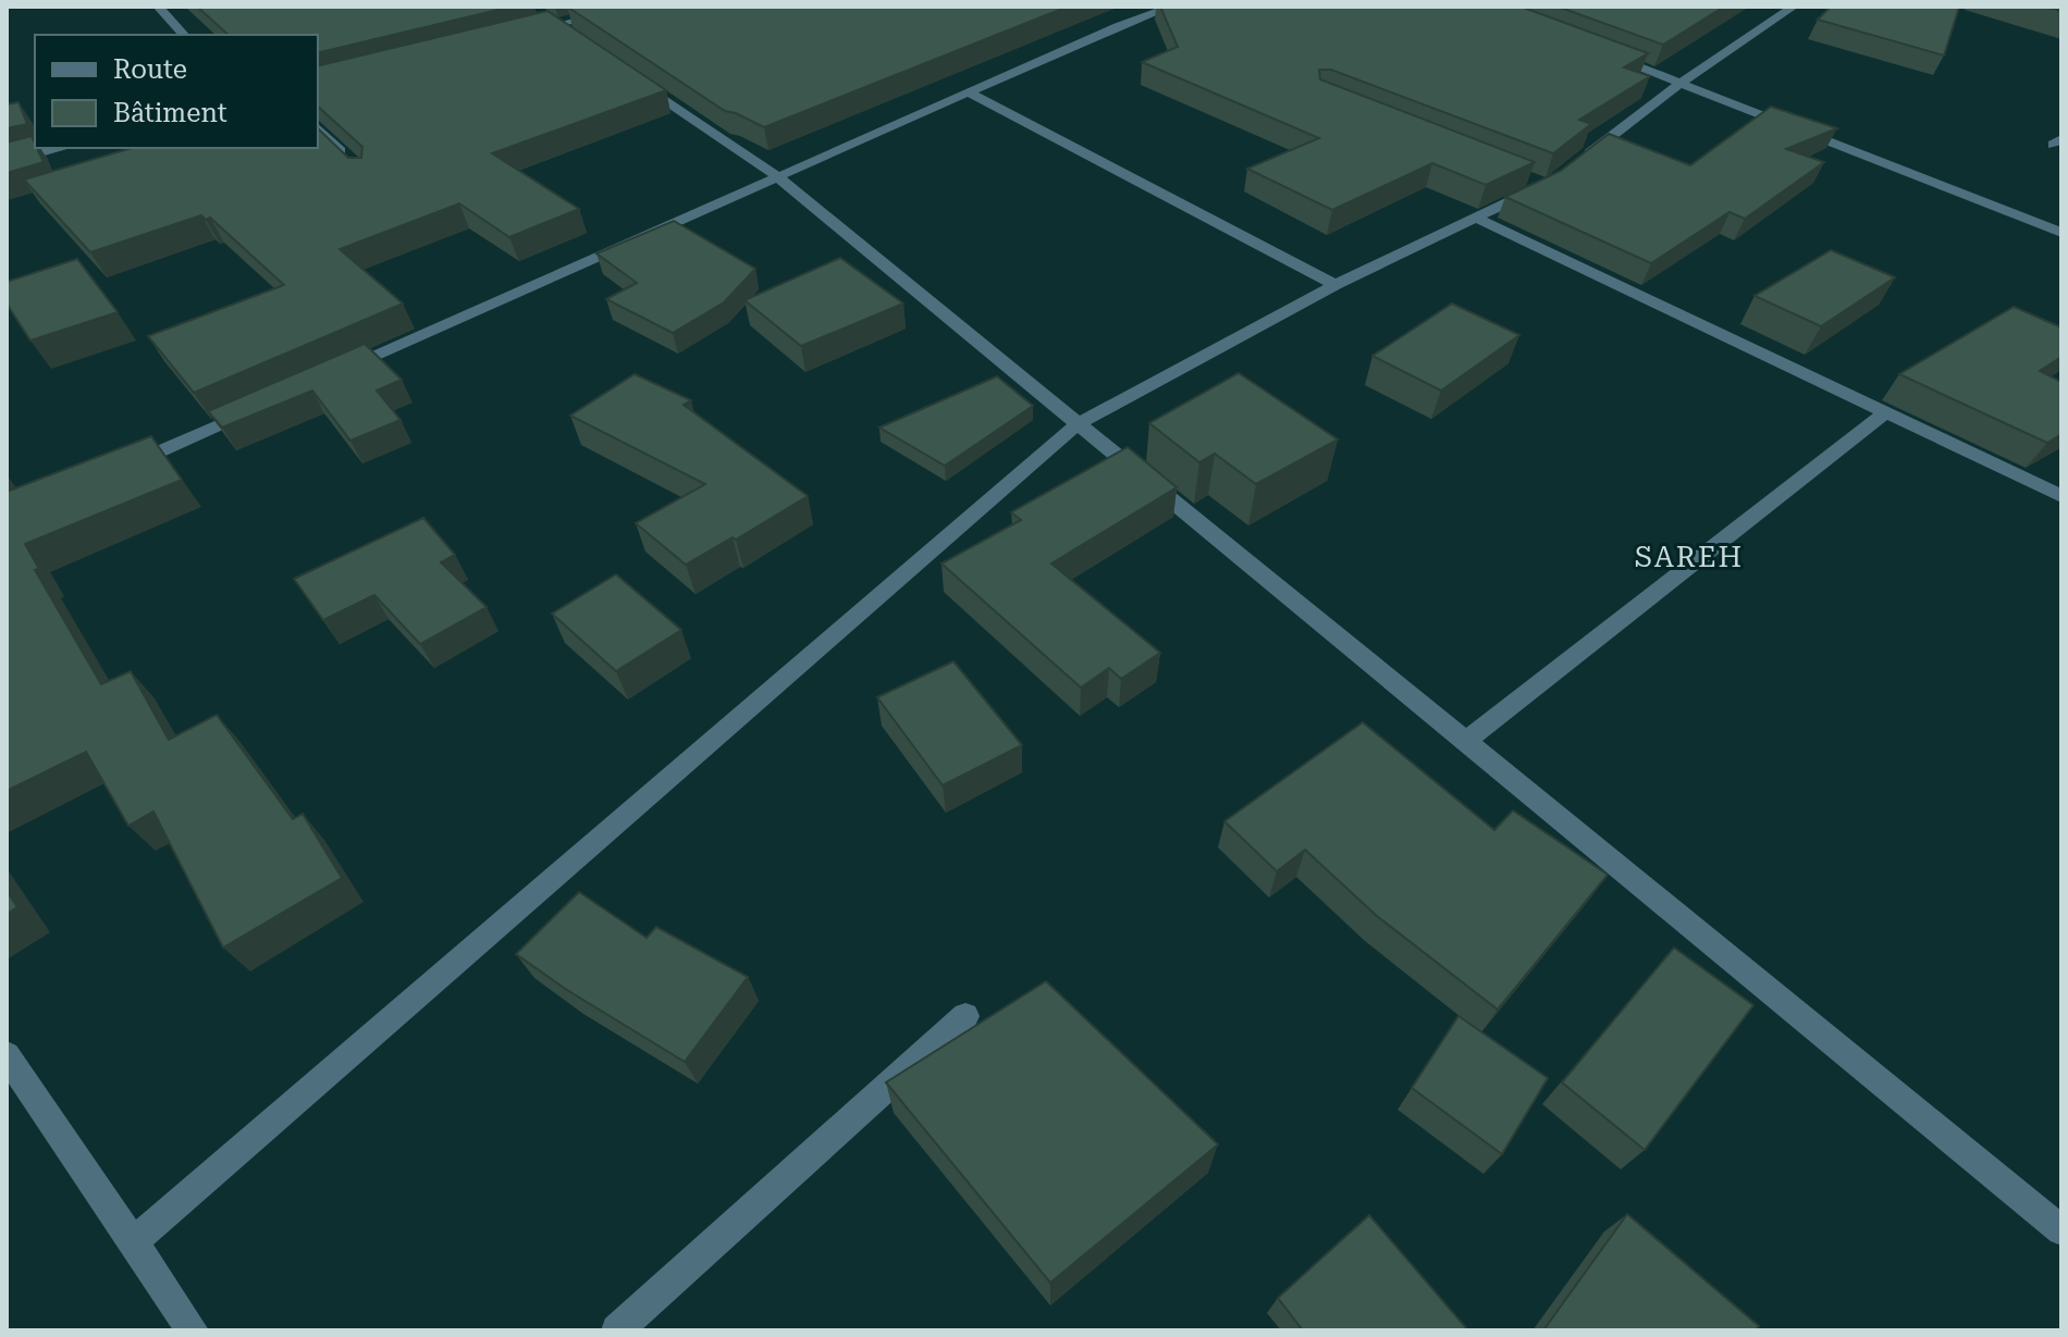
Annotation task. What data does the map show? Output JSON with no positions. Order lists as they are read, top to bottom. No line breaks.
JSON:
{"districts":["SAREH"],"legend":["Route","Bâtiment"]}
